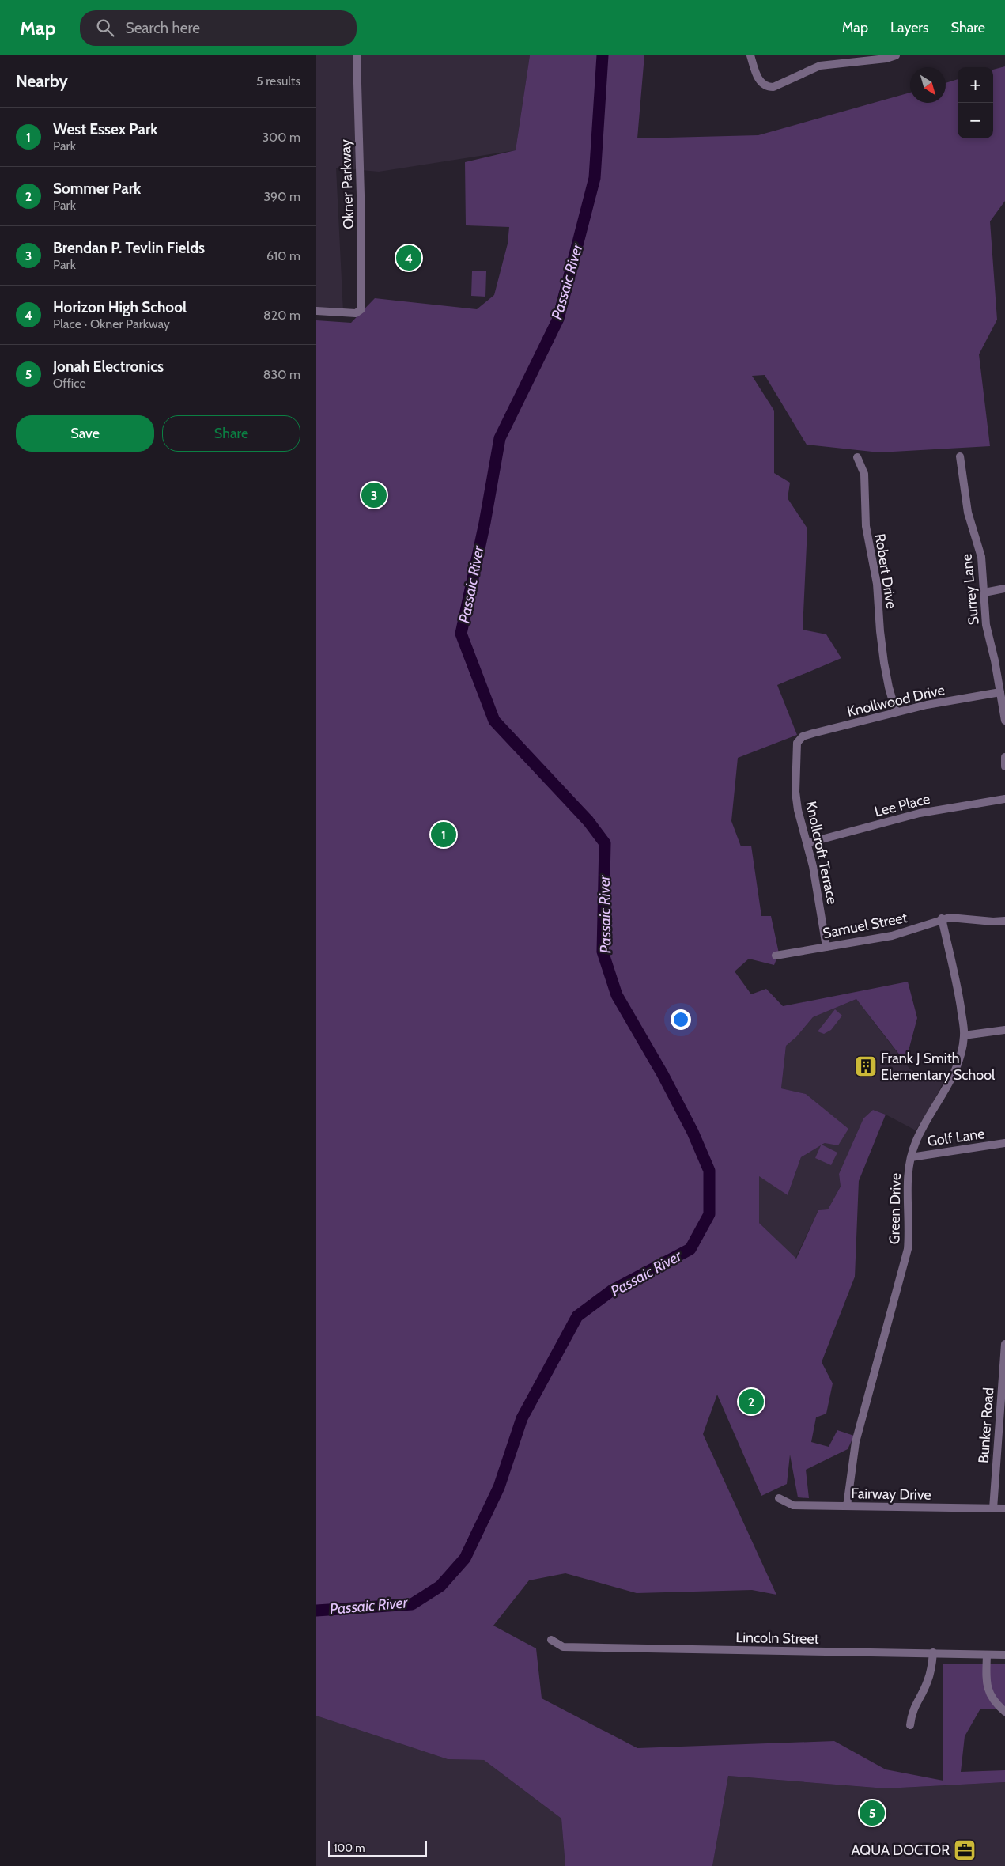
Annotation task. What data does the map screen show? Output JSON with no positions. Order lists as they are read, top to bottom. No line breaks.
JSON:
{"streets":{"street":["Okner Parkway","Robert Drive","Surrey Lane","Knollwood Drive","Lee Place","Knollcroft Terrace","Samuel Street","Golf Lane","Green Drive","Bunker Road","Fairway Drive","Lincoln Street"]},"crossings":[["Robert Drive","Knollwood Drive"],["Surrey Lane","Knollwood Drive"],["Knollwood Drive","Knollcroft Terrace"],["Lee Place","Knollcroft Terrace"],["Knollcroft Terrace","Samuel Street"],["Samuel Street","Green Drive"],["Golf Lane","Green Drive"],["Green Drive","Fairway Drive"],["Bunker Road","Fairway Drive"]],"water":["Passaic River"],"places":{"building":["Frank J Smith Elementary School"],"office":["AQUA DOCTOR"]},"scale_bar":"100 m","north":"bottom right","page":{"header":"Map","search":"Search here","nav":["Map","Layers","Share"],"heading":["Nearby","5 results"],"map_buttons":["+","−"],"list":[{"mark":"1","name":"West Essex Park","note":"Park","value":"300 m"},{"mark":"2","name":"Sommer Park","note":"Park","value":"390 m"},{"mark":"3","name":"Brendan P. Tevlin Fields","note":"Park","value":"610 m"},{"mark":"4","name":"Horizon High School","note":"Place · Okner Parkway","value":"820 m"},{"mark":"5","name":"Jonah Electronics","note":"Office","value":"830 m"}],"pins":["4","3","1","2","5"],"buttons":["Save","Share"],"scale":"100 m"}}
